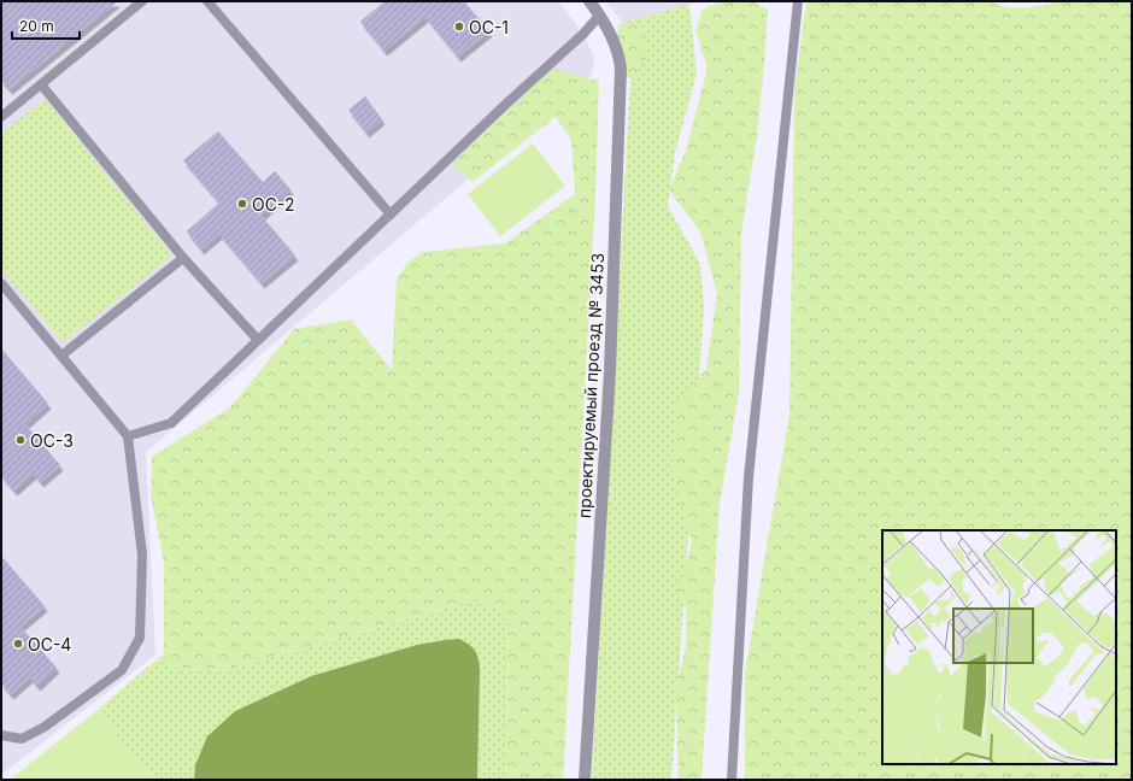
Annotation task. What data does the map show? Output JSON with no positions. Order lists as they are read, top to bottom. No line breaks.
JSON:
{"streets":{"street":["проектируемый проезд № 3453"]},"places":["ОС-1","ОС-2","ОС-3","ОС-4"],"scale_bar":"20 m"}
